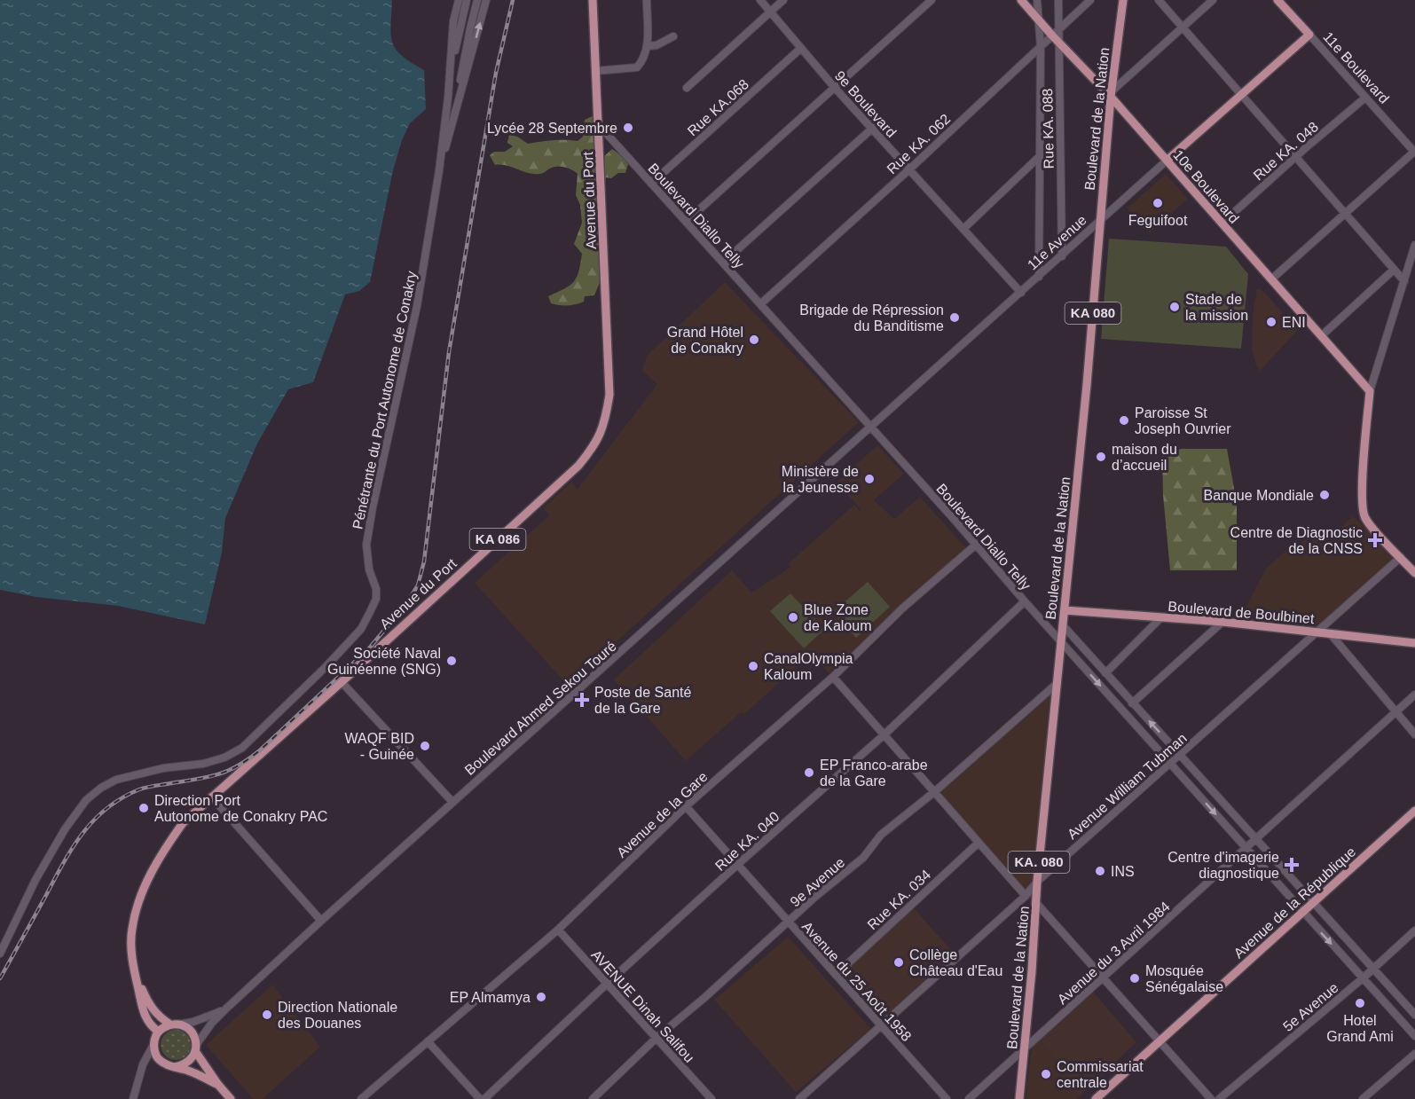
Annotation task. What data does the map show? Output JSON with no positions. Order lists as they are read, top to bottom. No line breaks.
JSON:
{"streets":{"main road":["11e Boulevard","Boulevard de la Nation","10e Boulevard","Avenue du Port","11e Avenue","KA 080","KA 086","Boulevard de Boulbinet","KA. 080","Avenue de la République"],"street":["9e Boulevard","Rue KA.068","Rue KA. 088","Rue KA. 062","Rue KA. 048","Boulevard Diallo Telly","Pénétrante du Port Autonome de Conakry","Boulevard Ahmed Sekou Touré","Avenue William Tubman","Avenue de la Gare","Rue KA. 040","9e Avenue","Rue KA. 034","Avenue du 3 Avril 1984","Avenue du 25 Août 1958","AVENUE Dinah Salifou","5e Avenue"]},"crossings":[["11e Boulevard","Rue KA. 048"],["11e Boulevard","11e Avenue"],["9e Boulevard","Rue KA.068"],["9e Boulevard","Rue KA. 062"],["9e Boulevard","11e Avenue"],["Rue KA.068","Boulevard Diallo Telly"],["Boulevard de la Nation","10e Boulevard"],["Boulevard de la Nation","Boulevard Diallo Telly"],["Boulevard de la Nation","11e Avenue"],["Boulevard de la Nation","Boulevard de Boulbinet"],["Boulevard de la Nation","Avenue William Tubman"],["Boulevard de la Nation","9e Avenue"],["Boulevard de la Nation","Avenue du 3 Avril 1984"],["Rue KA. 088","Rue KA. 062"],["Rue KA. 088","10e Boulevard"],["Rue KA. 088","11e Avenue"],["Rue KA. 062","10e Boulevard"],["Rue KA. 062","Boulevard Diallo Telly"],["Rue KA. 048","10e Boulevard"],["10e Boulevard","11e Avenue"],["Avenue du Port","Boulevard Diallo Telly"],["Avenue du Port","Boulevard Ahmed Sekou Touré"],["Boulevard Diallo Telly","11e Avenue"],["Boulevard Diallo Telly","Boulevard Ahmed Sekou Touré"],["Boulevard Diallo Telly","Avenue William Tubman"],["Boulevard Diallo Telly","Avenue de la Gare"],["Boulevard Diallo Telly","Rue KA. 040"],["Boulevard Diallo Telly","Avenue de la République"],["Boulevard Diallo Telly","Avenue du 3 Avril 1984"],["Boulevard Diallo Telly","5e Avenue"],["11e Avenue","Boulevard Ahmed Sekou Touré"],["Boulevard de Boulbinet","Avenue William Tubman"],["Avenue William Tubman","Avenue du 25 Août 1958"],["Avenue de la Gare","Avenue du 25 Août 1958"],["Avenue de la Gare","AVENUE Dinah Salifou"],["Rue KA. 040","Avenue du 25 Août 1958"],["Rue KA. 040","AVENUE Dinah Salifou"],["9e Avenue","Avenue du 25 Août 1958"],["9e Avenue","AVENUE Dinah Salifou"],["Rue KA. 034","Avenue du 25 Août 1958"]],"places":{"other":["Lycée 28 Septembre","Feguifoot","Stade de la mission","Brigade de Répression du Banditisme","ENI","Grand Hôtel de Conakry","Paroisse St Joseph Ouvrier","maison du d’accueil","Ministère de la Jeunesse","Banque Mondiale","Blue Zone de Kaloum","Société Naval Guinéenne (SNG)","CanalOlympia Kaloum","WAQF BID - Guinée","EP Franco-arabe de la Gare","Direction Port Autonome de Conakry PAC","INS","Collège Château d'Eau","Mosquée Sénégalaise","EP Almamya","Hotel Grand Ami","Direction Nationale des Douanes","Commissariat centrale"],"health":["Centre de Diagnostic de la CNSS","Poste de Santé de la Gare","Centre d'imagerie diagnostique"]}}
